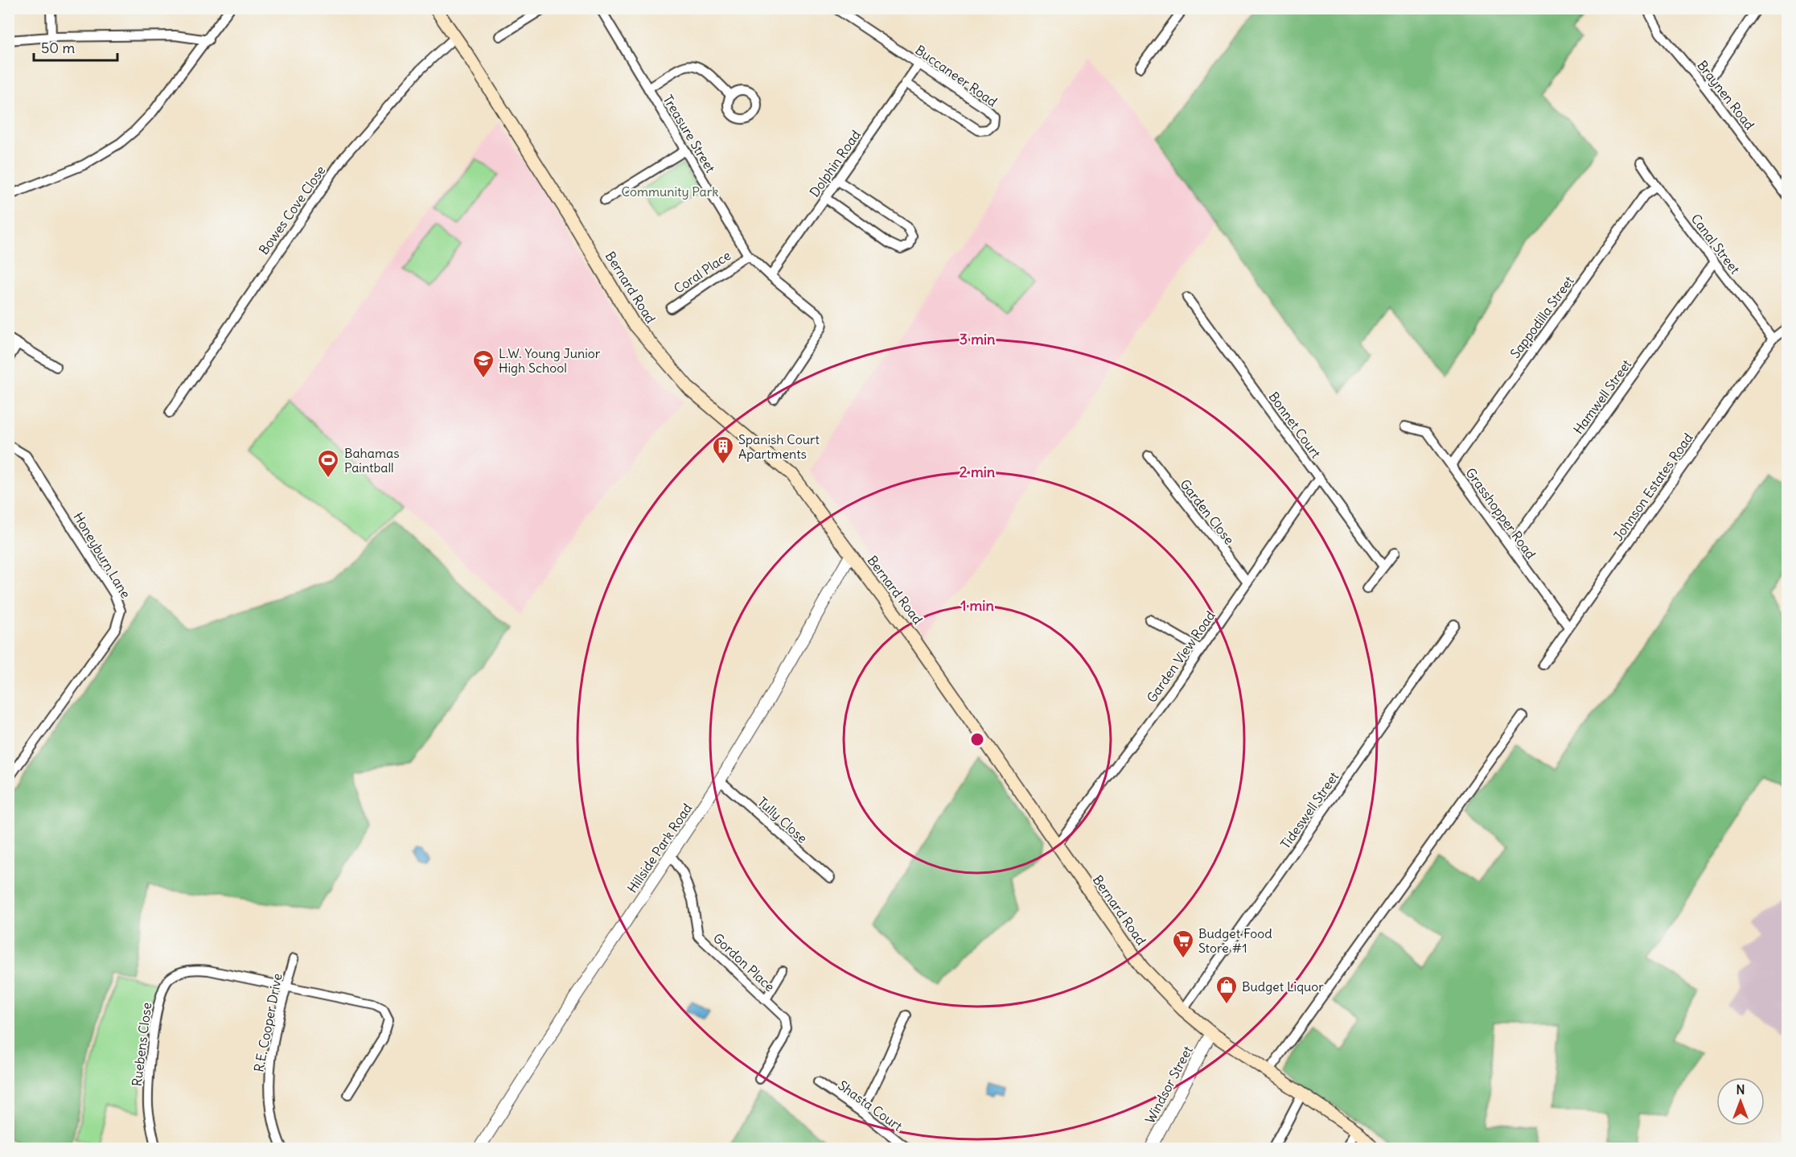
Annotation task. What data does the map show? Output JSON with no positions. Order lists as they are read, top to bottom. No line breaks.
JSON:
{"streets":{"main road":["Bernard Road"],"street":["Buccaneer Road","Braynen Road","Treasure Street","Dolphin Road","Bowes Cove Close","Canal Street","Coral Place","Sappodilla Street","Hamwell Street","Bonnet Court","Johnson Estates Road","Garden Close","Grasshopper Road","Honeyburn Lane","Garden View Road","Tideswell Street","Tully Close","Hillside Park Road","Gordon Place","R.E. Cooper Drive","Ruebens Close","Windsor Street","Shasta Court"]},"crossings":[["Buccaneer Road","Dolphin Road"],["Treasure Street","Dolphin Road"],["Treasure Street","Coral Place"],["Bowes Cove Close","Bernard Road"],["Canal Street","Sappodilla Street"],["Canal Street","Hamwell Street"],["Canal Street","Johnson Estates Road"],["Bernard Road","Garden View Road"],["Bernard Road","Tideswell Street"],["Bernard Road","Hillside Park Road"],["Bernard Road","Windsor Street"],["Sappodilla Street","Grasshopper Road"],["Hamwell Street","Grasshopper Road"],["Bonnet Court","Garden View Road"],["Johnson Estates Road","Grasshopper Road"],["Garden Close","Garden View Road"],["Tully Close","Hillside Park Road"],["Hillside Park Road","Gordon Place"],["R.E. Cooper Drive","Ruebens Close"]],"parks":["Community Park"],"places":{"school or university":["L.W. Young Junior High School"],"building":["Spanish Court Apartments"],"sports":["Bahamas Paintball"],"supermarket":["Budget Food Store #1"],"shop":["Budget Liquor"]},"scale_bar":"50 m","north":"top","rings":["3 min","2 min","1 min"]}
